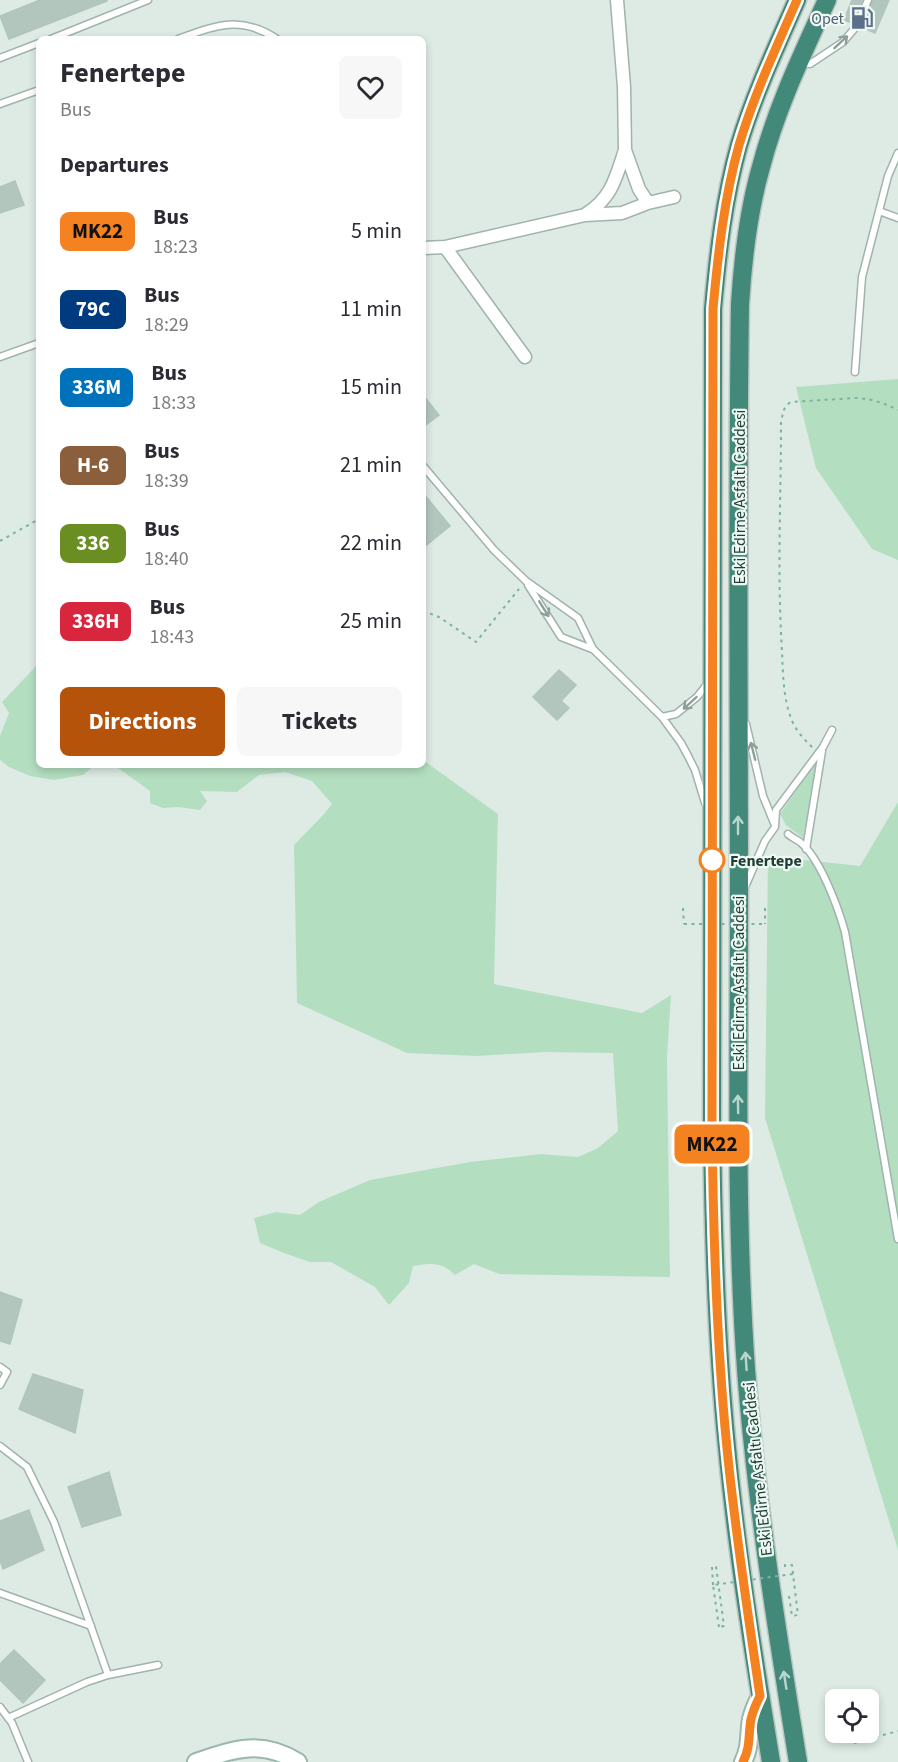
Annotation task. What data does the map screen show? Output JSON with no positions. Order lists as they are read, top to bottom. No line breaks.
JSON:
{"streets":{"highway":["Eski Edirne Asfaltı Caddesi"]},"places":{"fuel station":["Opet"],"other":["Fenertepe"]},"lines":["bus line MK22"],"page":{"on_map":"MK22","heading":[["Fenertepe","Bus"],"Departures"],"list":[{"mark":"MK22","name":"Bus","note":"18:23","value":"5 min"},{"mark":"79C","name":"Bus","note":"18:29","value":"11 min"},{"mark":"336M","name":"Bus","note":"18:33","value":"15 min"},{"mark":"H-6","name":"Bus","note":"18:39","value":"21 min"},{"mark":"336","name":"Bus","note":"18:40","value":"22 min"},{"mark":"336H","name":"Bus","note":"18:43","value":"25 min"}],"buttons":["Directions","Tickets"]}}
